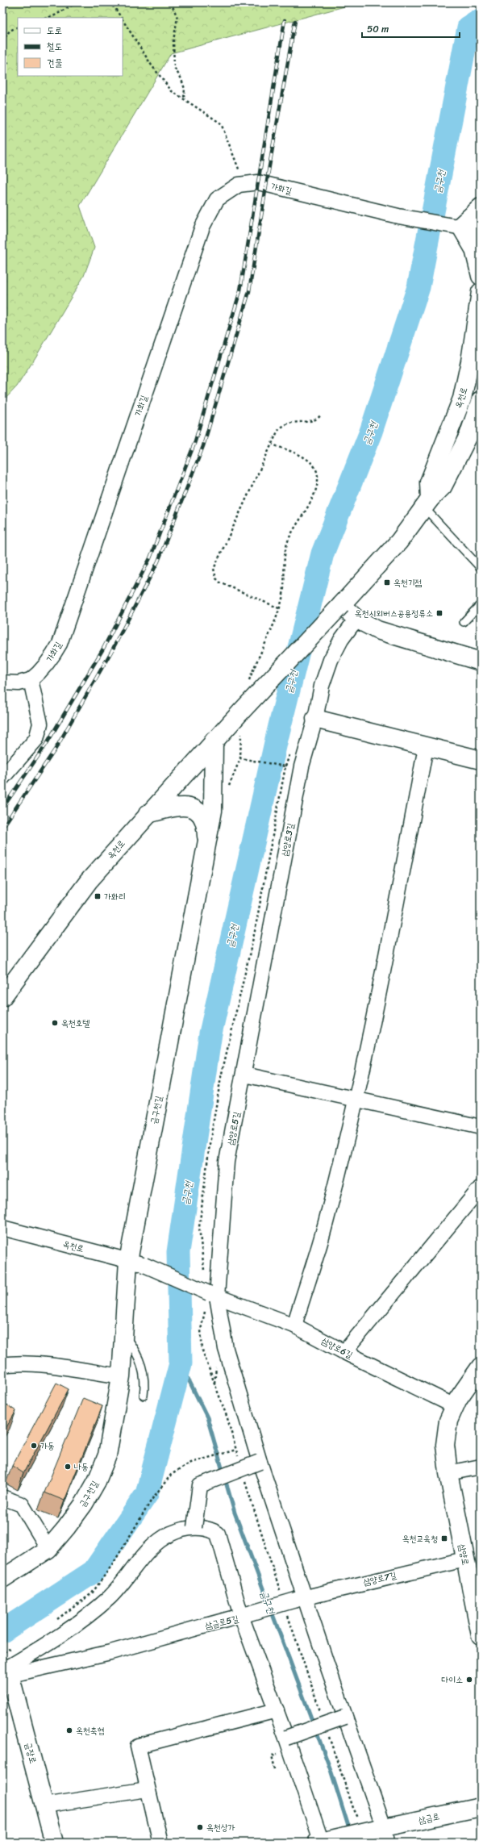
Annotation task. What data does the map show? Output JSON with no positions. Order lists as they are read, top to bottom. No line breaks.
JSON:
{"streets":{"street":["가화길","옥천로","삼양로3길","금구천길","삼양로5길","삼양로6길","삼양로","삼양로7길","삼금로5길","금장로","삼금로"]},"crossings":[["옥천로","금구천길"],["옥천로","삼양로5길"],["옥천로","삼양로6길"],["삼양로3길","삼양로5길"],["삼양로5길","삼양로6길"],["삼양로5길","삼양로7길"],["삼양로5길","삼금로"],["삼양로6길","삼양로"],["삼양로","삼양로7길"],["삼양로7길","삼금로5길"],["삼금로5길","금장로"],["삼금로5길","삼금로"]],"water":["금구천"],"places":{"transit":["옥천기점","옥천시외버스공용정류소","가화리","옥천교육청"],"other":["옥천호텔","가동","나동","다이소","옥천축협","옥천상가"]},"legend":["도로","철도","건물"],"scale_bar":"50 m"}
